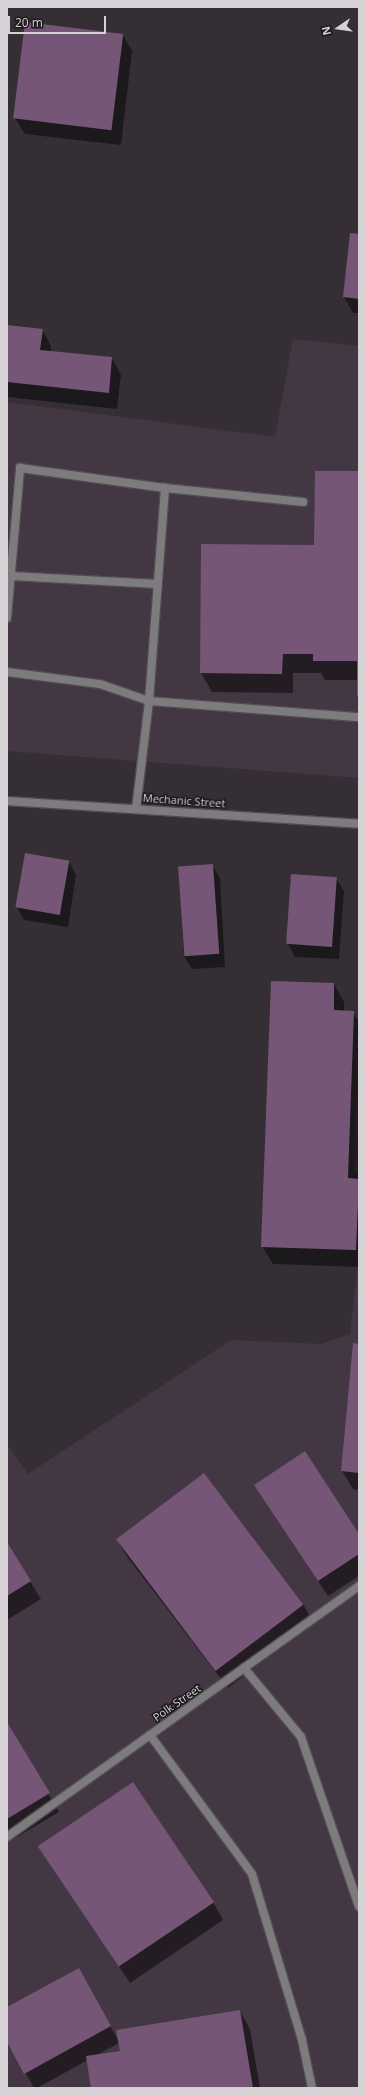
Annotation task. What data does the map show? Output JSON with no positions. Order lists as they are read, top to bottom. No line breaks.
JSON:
{"streets":{"street":["Mechanic Street","Polk Street"]},"scale_bar":"20 m","north":"left"}
